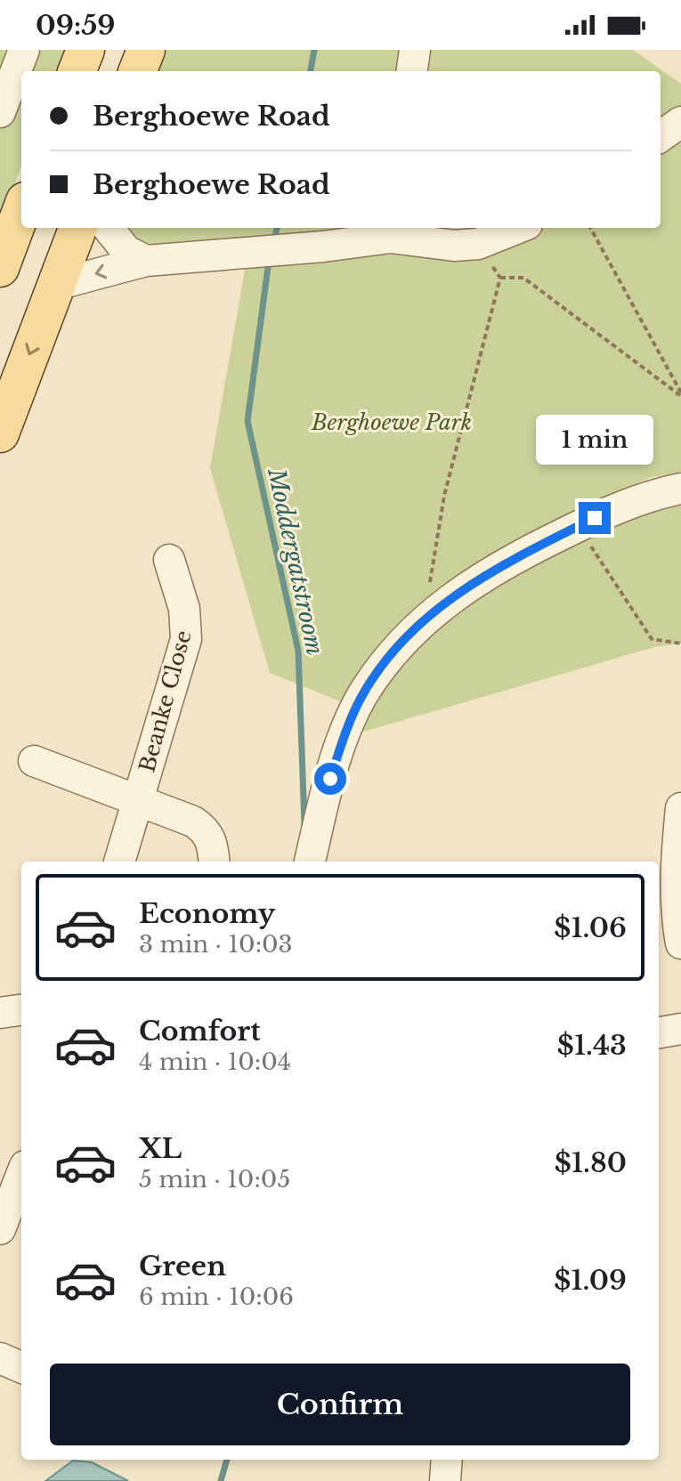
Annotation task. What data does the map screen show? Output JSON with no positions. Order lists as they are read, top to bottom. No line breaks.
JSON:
{"streets":{"street":["Beanke Close"]},"water":["Moddergatstroom"],"parks":["Berghoewe Park"],"page":{"status":"09:59","banner":["Berghoewe Road","Berghoewe Road"],"bubble":"1 min","list":[{"name":"Economy","note":"3 min · 10:03","value":"$1.06"},{"name":"Comfort","note":"4 min · 10:04","value":"$1.43"},{"name":"XL","note":"5 min · 10:05","value":"$1.80"},{"name":"Green","note":"6 min · 10:06","value":"$1.09"}],"buttons":"Confirm"}}
